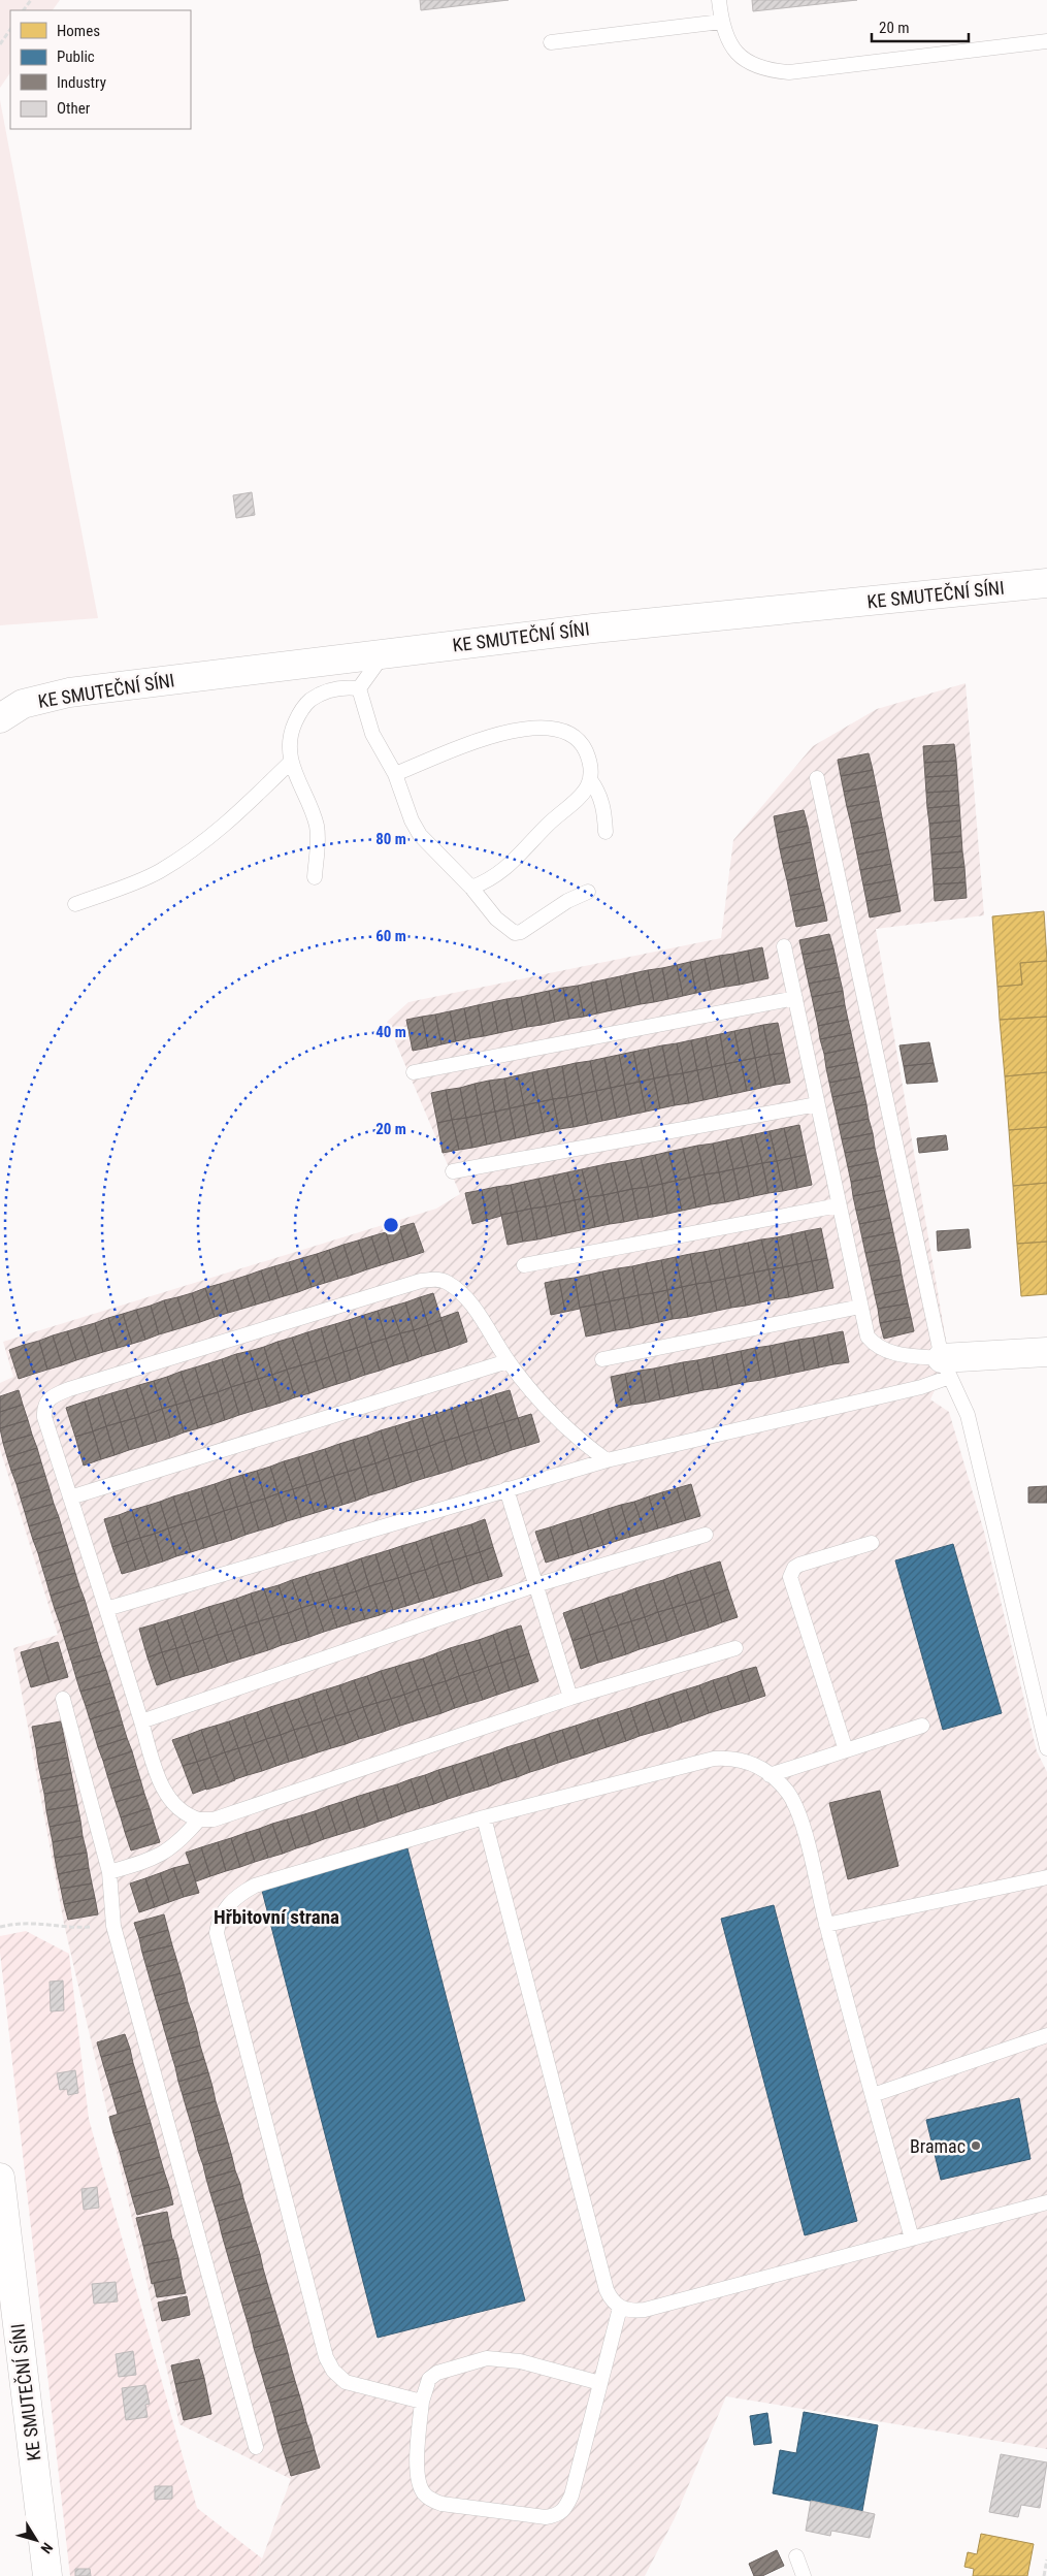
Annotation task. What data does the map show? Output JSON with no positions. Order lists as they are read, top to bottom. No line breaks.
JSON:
{"streets":{"street":["KE SMUTEČNÍ SÍNI"]},"districts":["Hřbitovní strana"],"places":["Bramac"],"legend":["Homes","Public","Industry","Other"],"scale_bar":"20 m","north":"bottom right","rings":["80 m","60 m","40 m","20 m"]}
